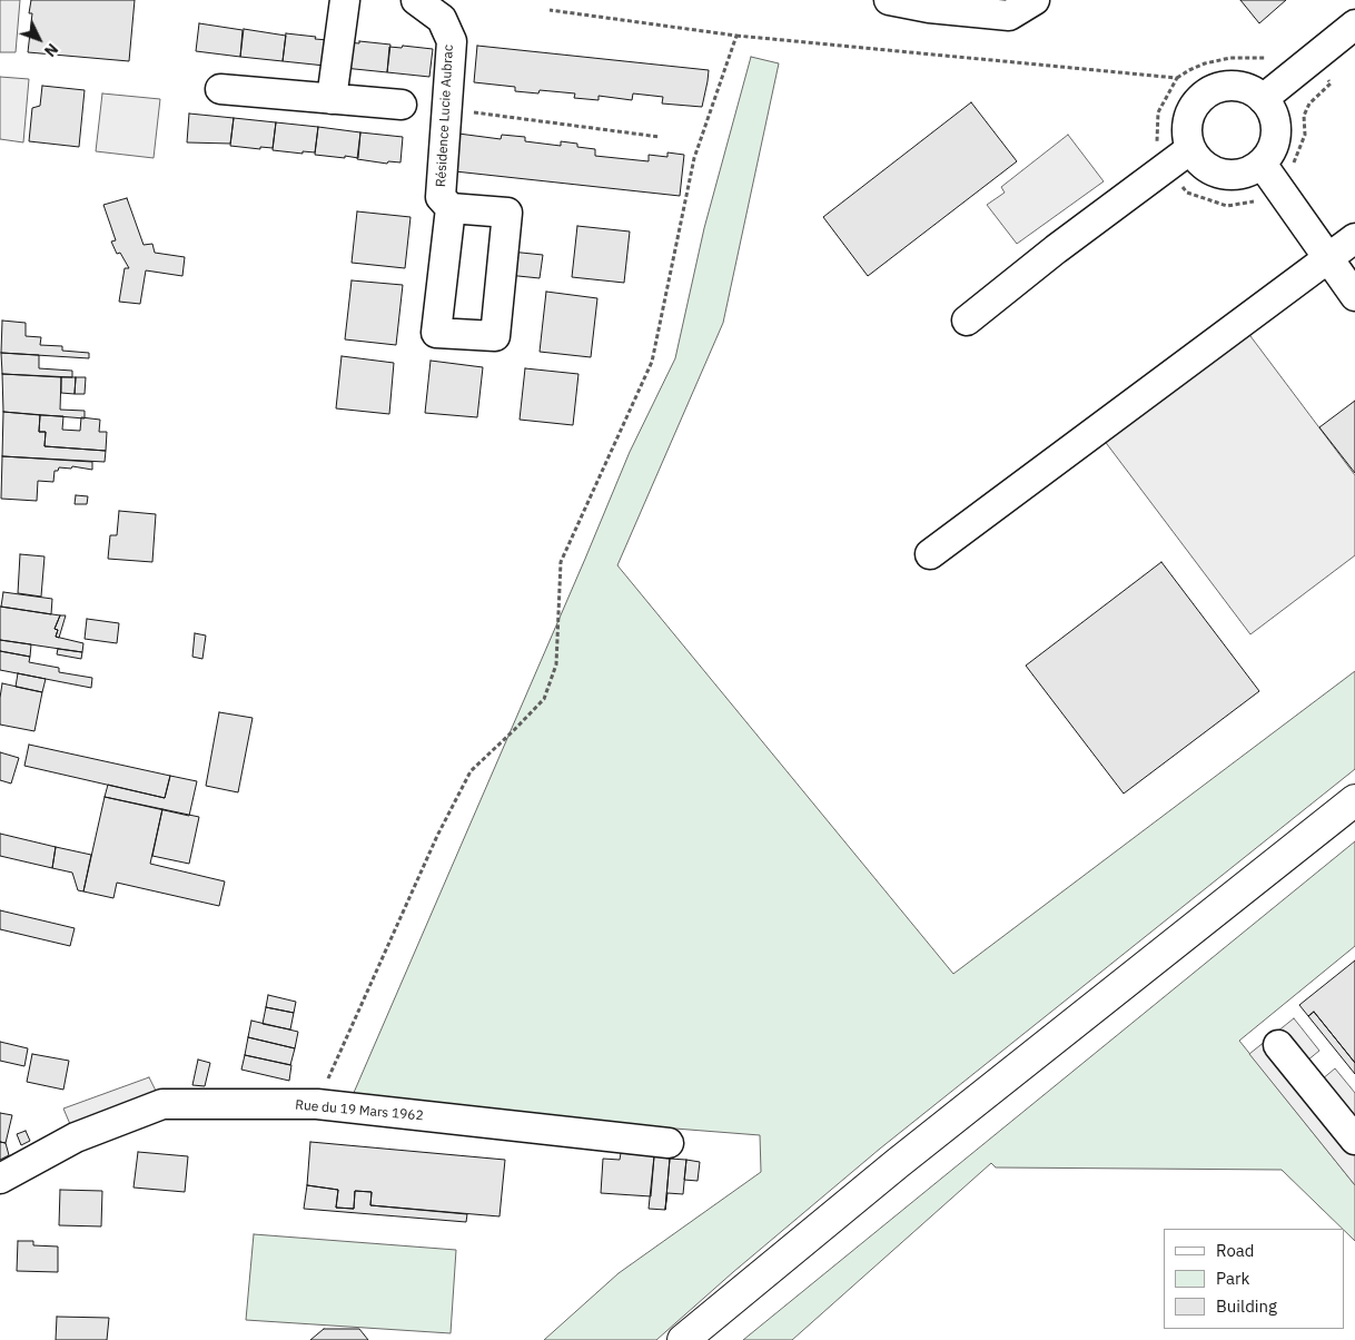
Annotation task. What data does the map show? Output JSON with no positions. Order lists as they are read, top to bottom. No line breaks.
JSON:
{"streets":{"street":["Résidence Lucie Aubrac","Rue du 19 Mars 1962"]},"legend":["Road","Park","Building"],"north":"bottom right"}
